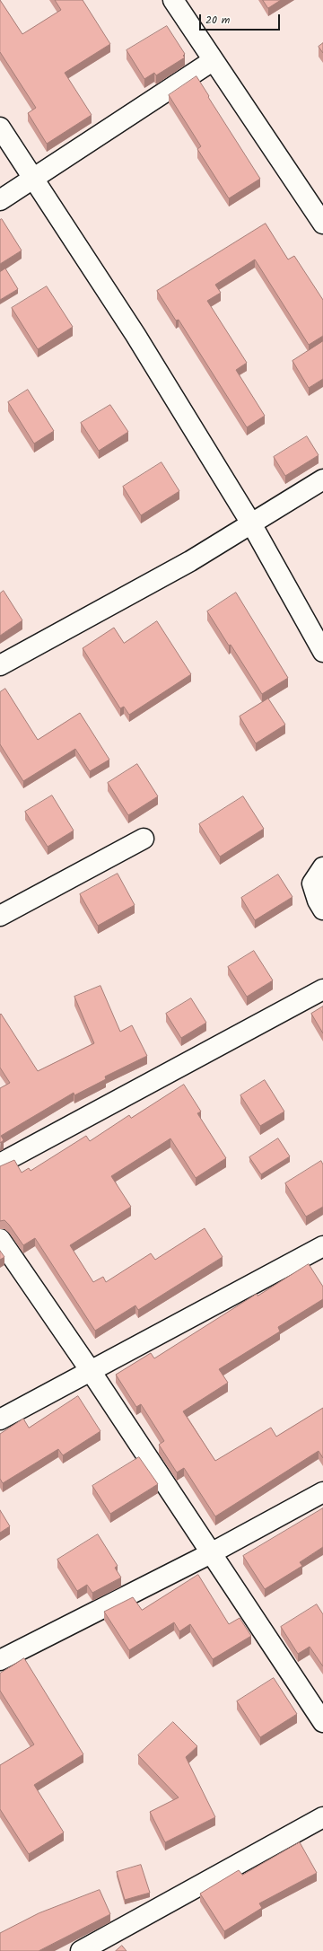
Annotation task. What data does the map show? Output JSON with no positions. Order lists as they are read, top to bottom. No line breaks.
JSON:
{"scale_bar":"20 m"}
